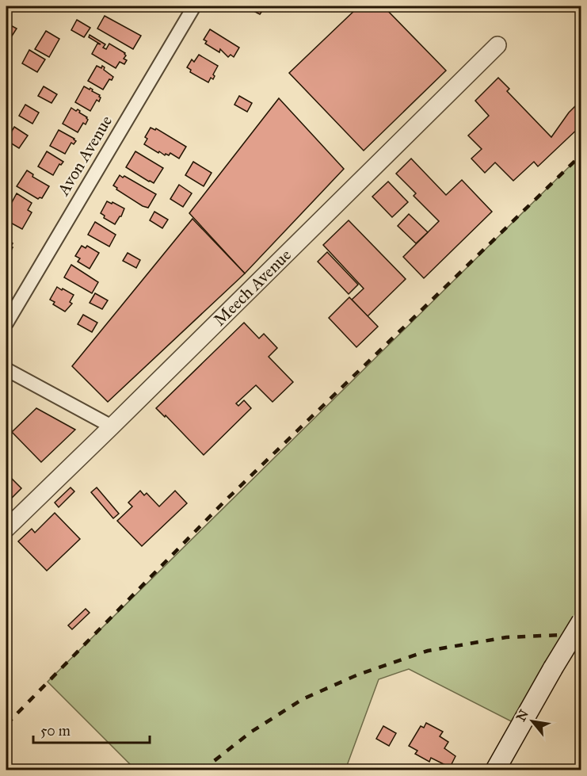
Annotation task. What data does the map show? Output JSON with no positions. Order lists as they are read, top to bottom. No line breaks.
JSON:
{"streets":{"street":["Avon Avenue","Meech Avenue"]},"scale_bar":"50 m","north":"top left"}
